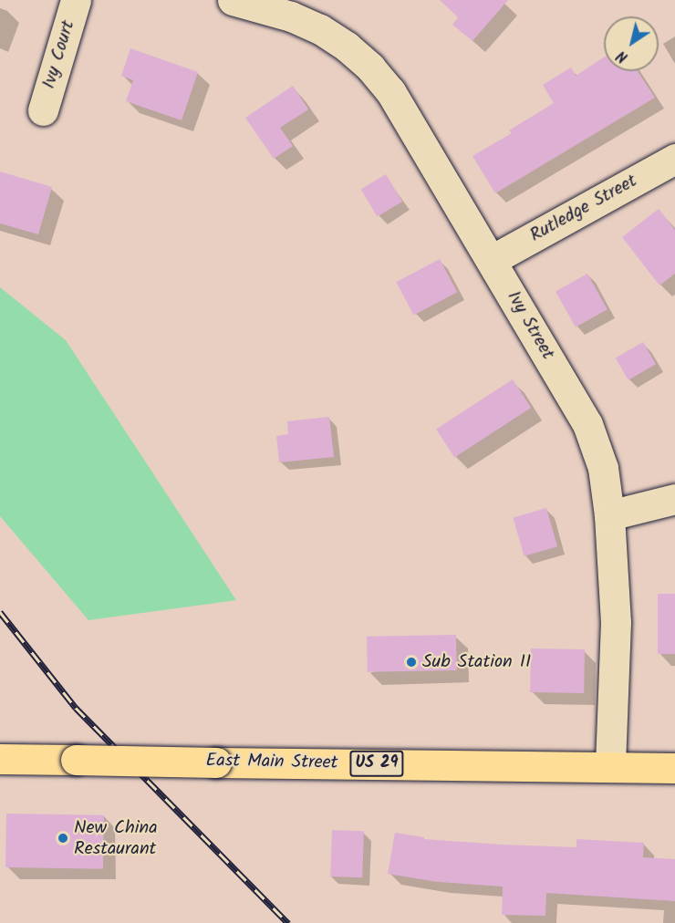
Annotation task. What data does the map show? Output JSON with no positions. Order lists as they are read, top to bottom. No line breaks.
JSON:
{"streets":{"main road":["East Main Street","US 29"],"street":["Ivy Court","Rutledge Street","Ivy Street"]},"crossings":[["Rutledge Street","Ivy Street"],["Ivy Street","East Main Street"]],"places":["Sub Station II","New China Restaurant"],"north":"bottom left"}
